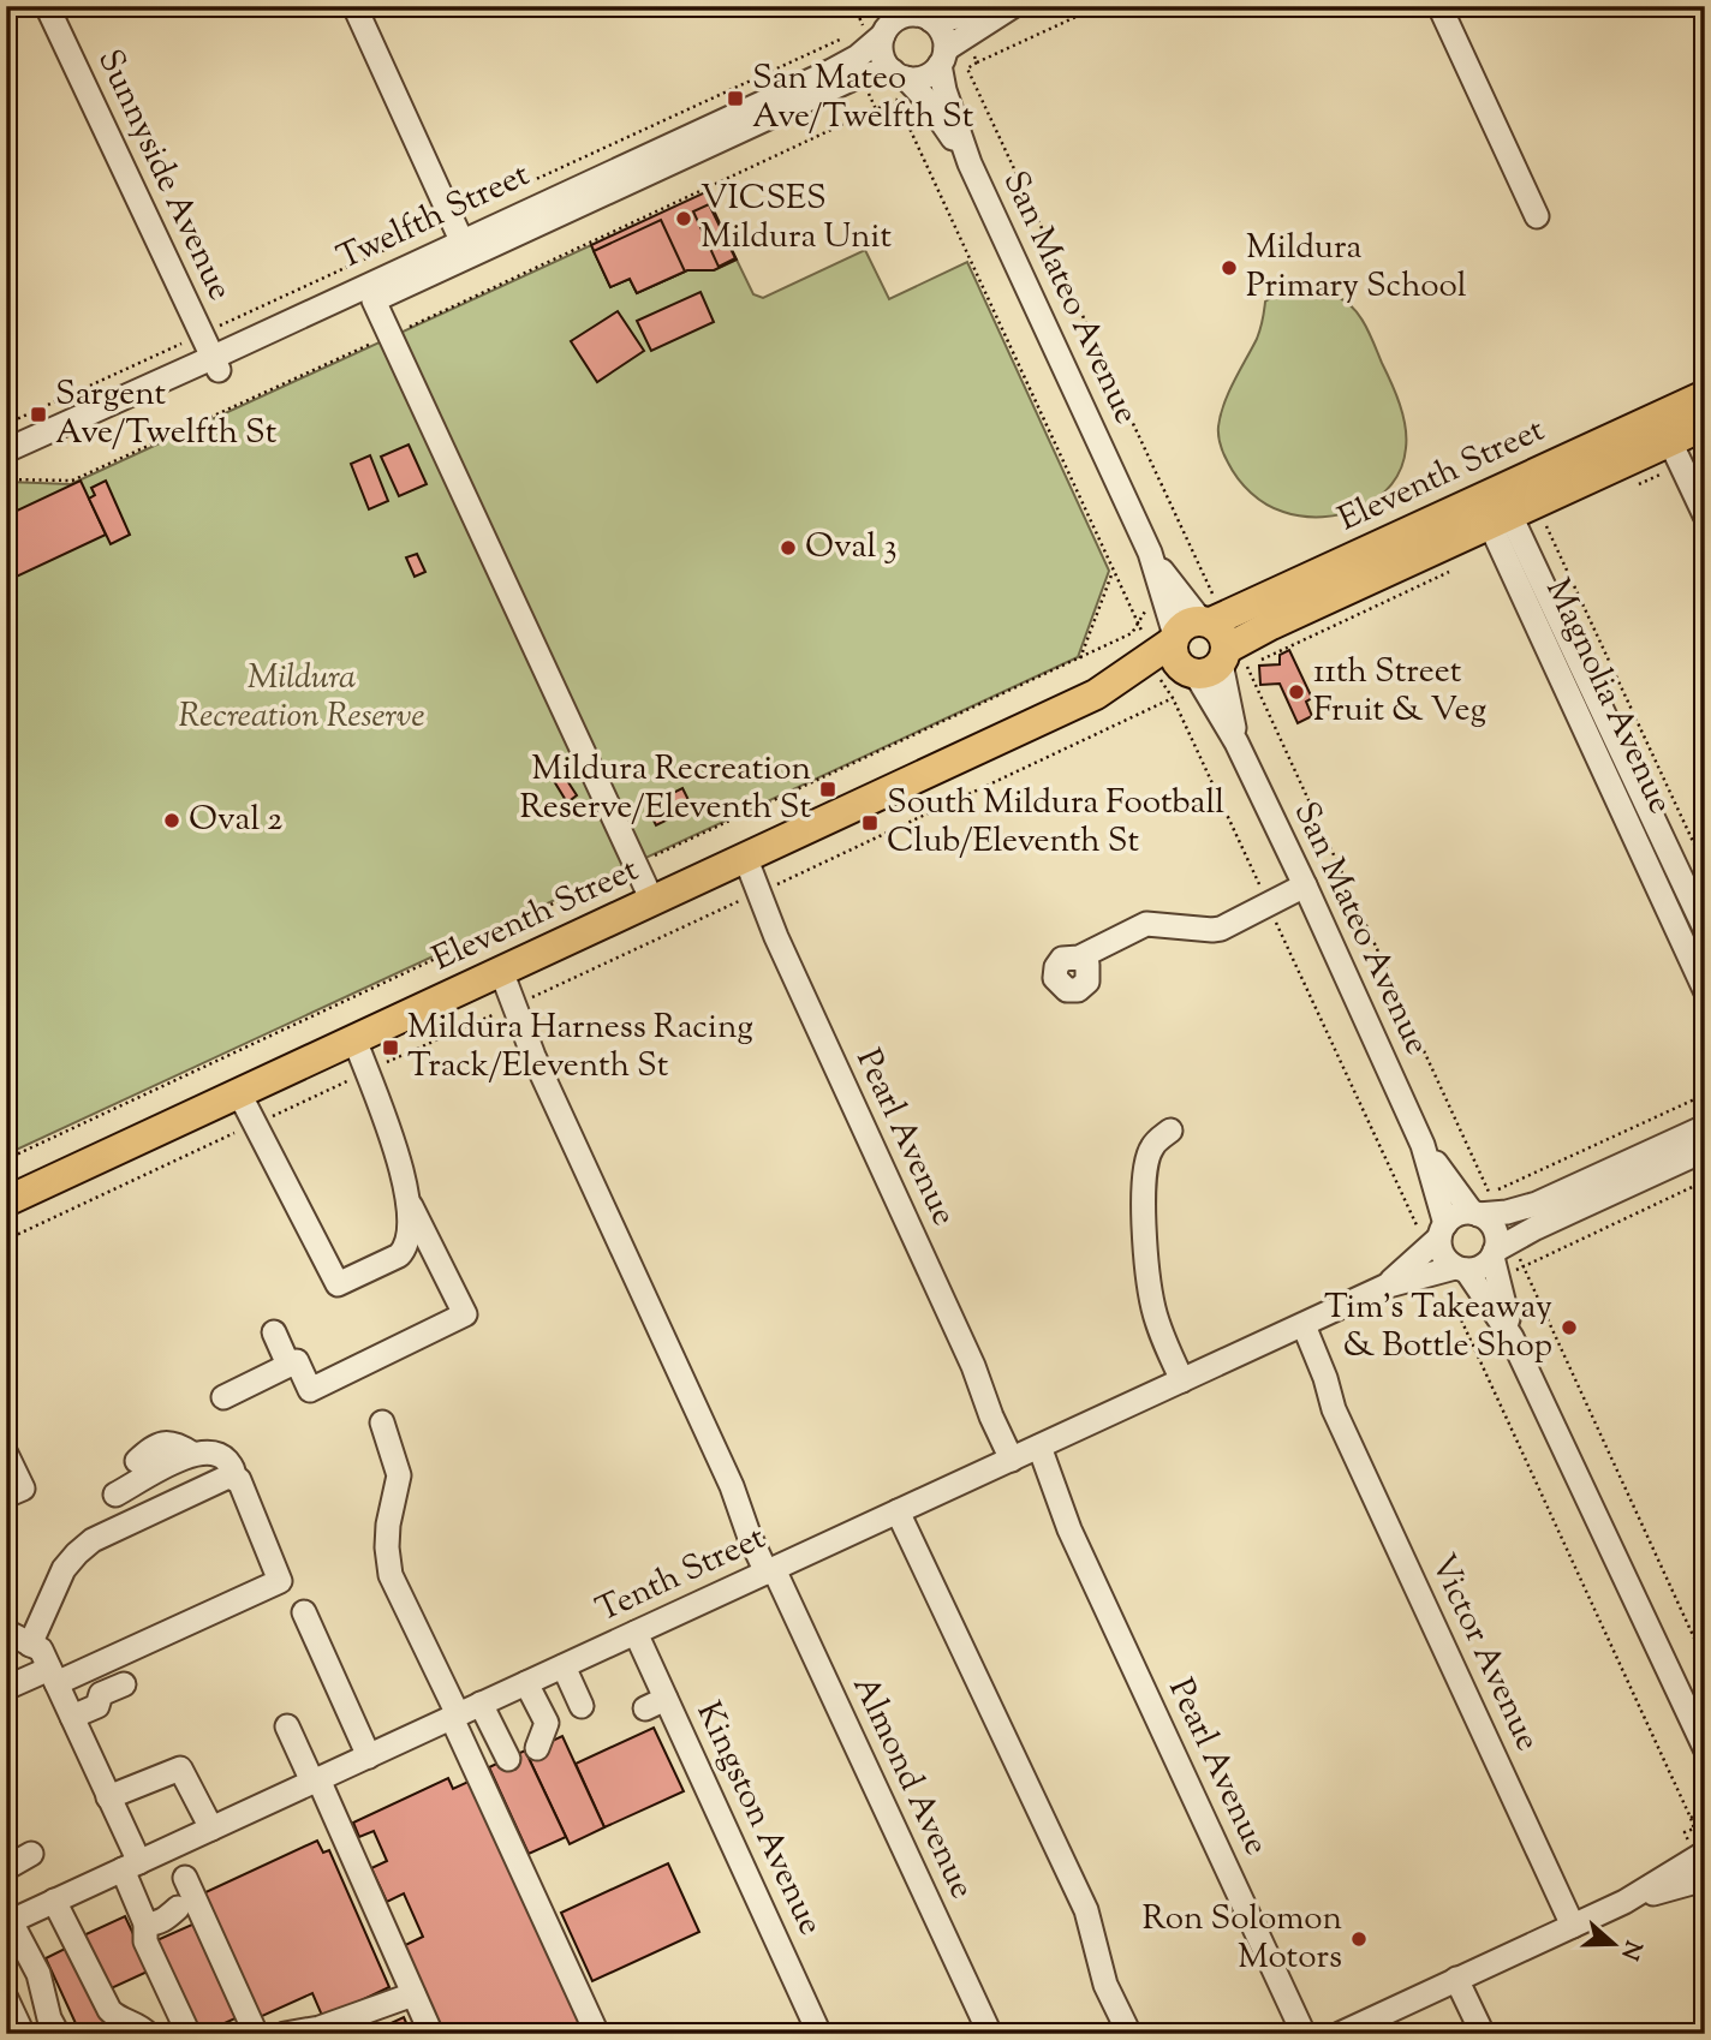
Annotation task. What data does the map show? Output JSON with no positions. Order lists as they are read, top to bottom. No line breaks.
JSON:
{"streets":{"main road":["Eleventh Street"],"street":["Sunnyside Avenue","Twelfth Street","San Mateo Avenue","Magnolia Avenue","Pearl Avenue","Tenth Street","Victor Avenue","Almond Avenue","Kingston Avenue"]},"crossings":[["Sunnyside Avenue","Twelfth Street"],["Twelfth Street","San Mateo Avenue"],["San Mateo Avenue","Eleventh Street"],["San Mateo Avenue","Tenth Street"],["Eleventh Street","Magnolia Avenue"],["Eleventh Street","Pearl Avenue"],["Eleventh Street","Almond Avenue"],["Pearl Avenue","Tenth Street"],["Tenth Street","Victor Avenue"],["Tenth Street","Almond Avenue"],["Tenth Street","Kingston Avenue"]],"parks":["Mildura Recreation Reserve"],"places":{"transit":["San Mateo Ave/Twelfth St","Sargent Ave/Twelfth St","Mildura Recreation Reserve/Eleventh St","South Mildura Football Club/Eleventh St","Mildura Harness Racing Track/Eleventh St"],"other":["VICSES Mildura Unit","Mildura Primary School","Oval 3","11th Street Fruit & Veg","Oval 2","Tim’s Takeaway & Bottle Shop","Ron Solomon Motors"]},"north":"right"}
